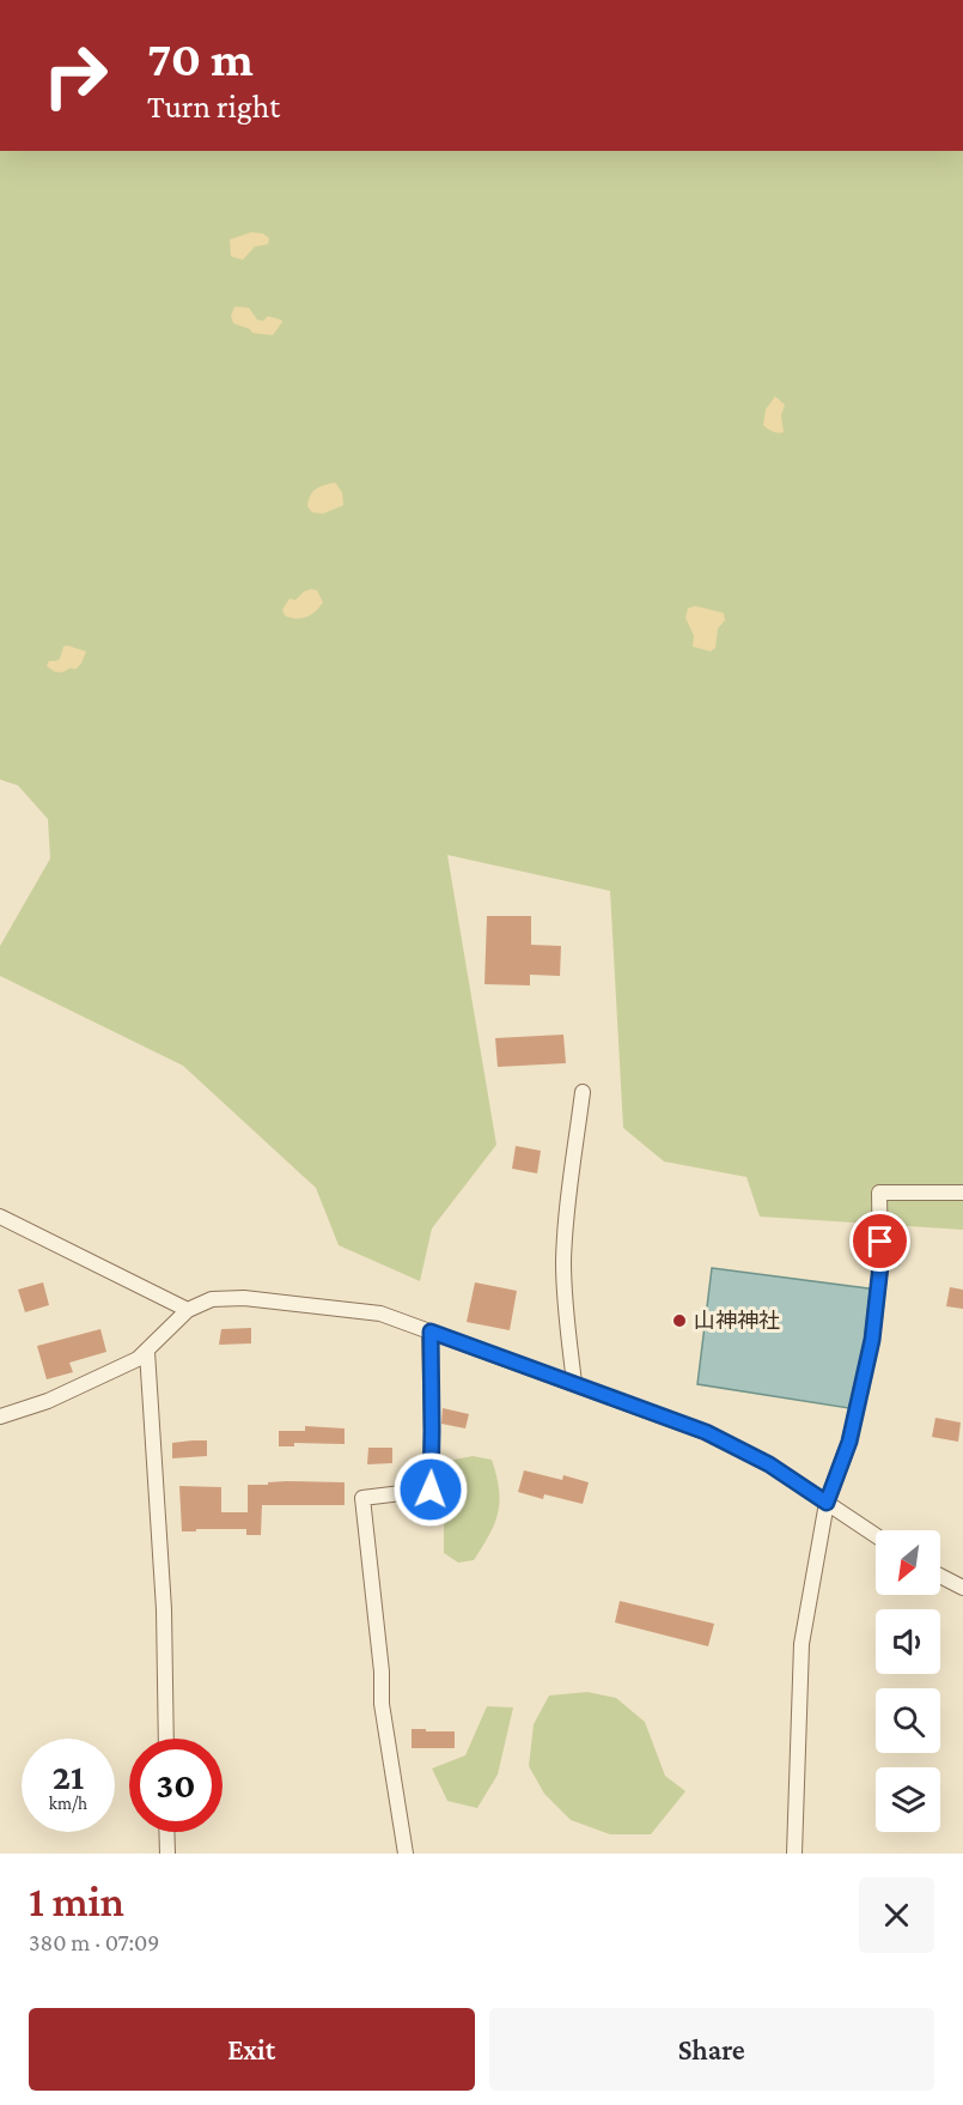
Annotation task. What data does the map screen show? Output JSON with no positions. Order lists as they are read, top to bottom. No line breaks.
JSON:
{"places":["山神神社"],"north":"bottom left","page":{"turn":["70 m","Turn right"],"speed":"21 km/h","limit":"30","heading":["1 min","380 m · 07:09"],"buttons":["Exit","Share"]}}
